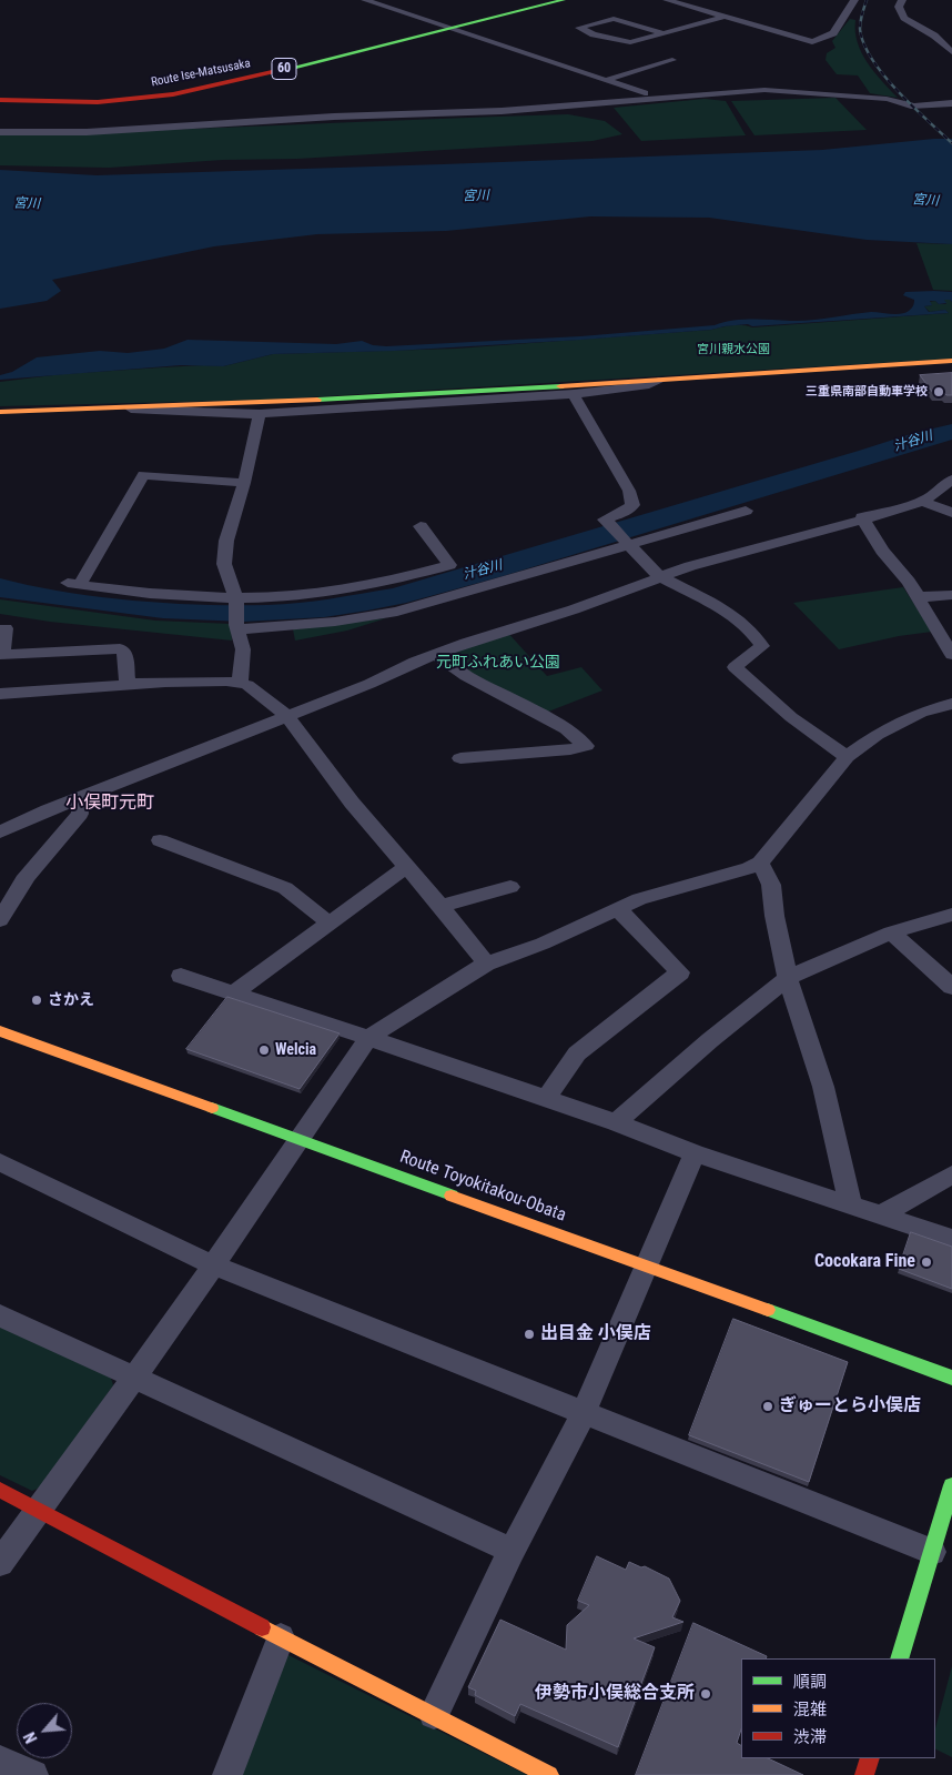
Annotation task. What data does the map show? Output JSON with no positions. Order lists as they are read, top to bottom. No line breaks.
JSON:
{"streets":{"main road":["60","Route Ise-Matsusaka","Route Toyokitakou-Obata"]},"districts":["小俣町元町"],"water":["宮川","汁谷川"],"parks":["宮川親水公園","元町ふれあい公園"],"places":["三重県南部自動車学校","さかえ","Welcia","Cocokara Fine","出目金 小俣店","ぎゅーとら小俣店","伊勢市小俣総合支所"],"legend":["順調","混雑","渋滞"],"north":"bottom left"}
